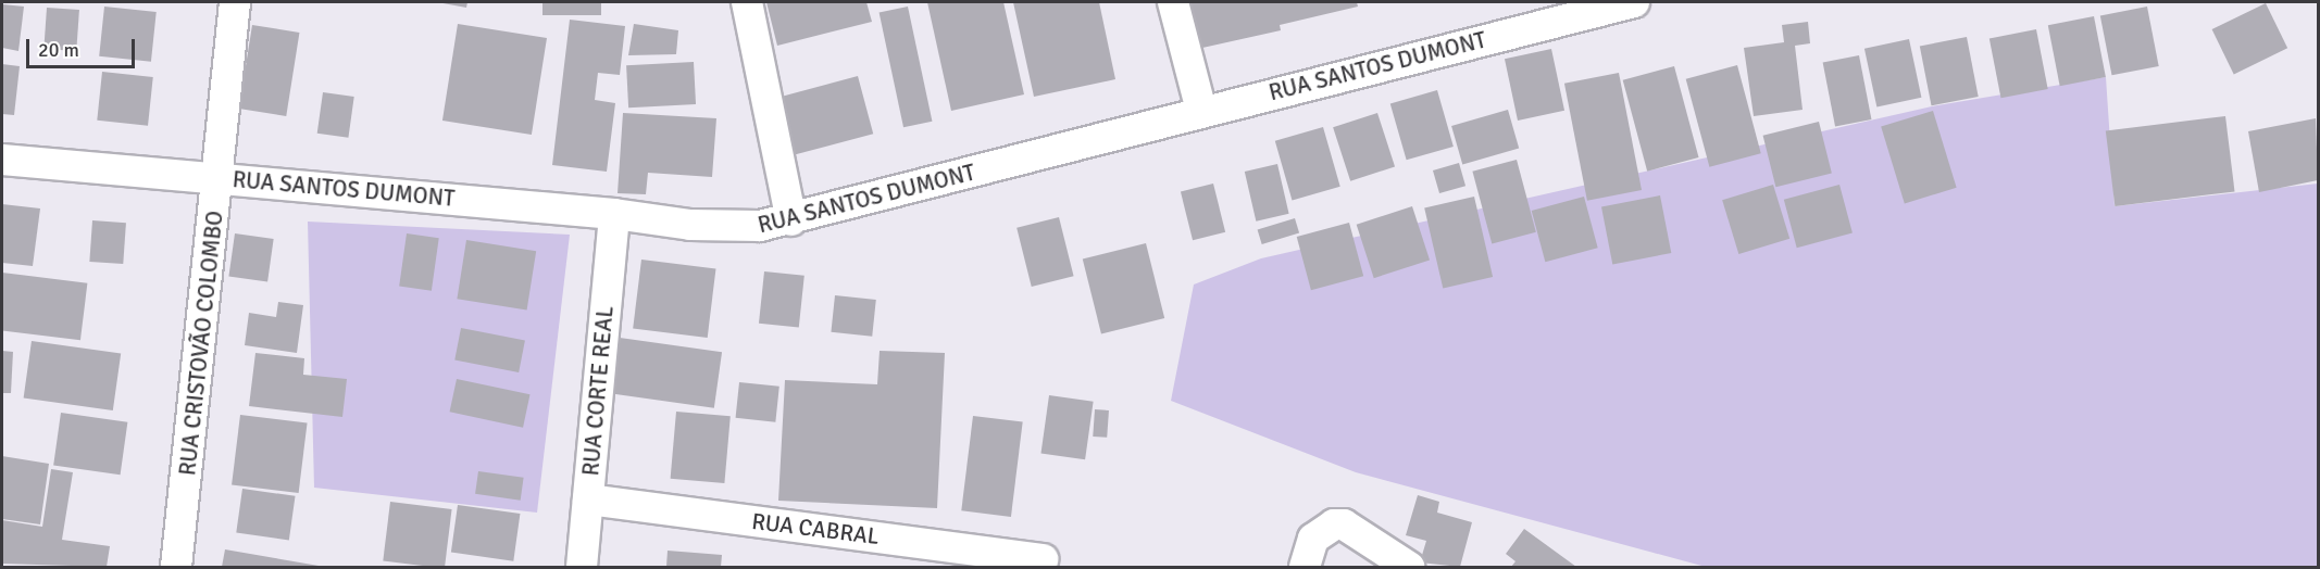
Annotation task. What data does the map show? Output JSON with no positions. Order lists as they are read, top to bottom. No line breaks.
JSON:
{"streets":{"street":["RUA SANTOS DUMONT","RUA CRISTOVÃO COLOMBO","RUA CORTE REAL","RUA CABRAL"]},"crossings":[["RUA SANTOS DUMONT","RUA CRISTOVÃO COLOMBO"],["RUA SANTOS DUMONT","RUA CORTE REAL"],["RUA CORTE REAL","RUA CABRAL"]],"scale_bar":"20 m"}
